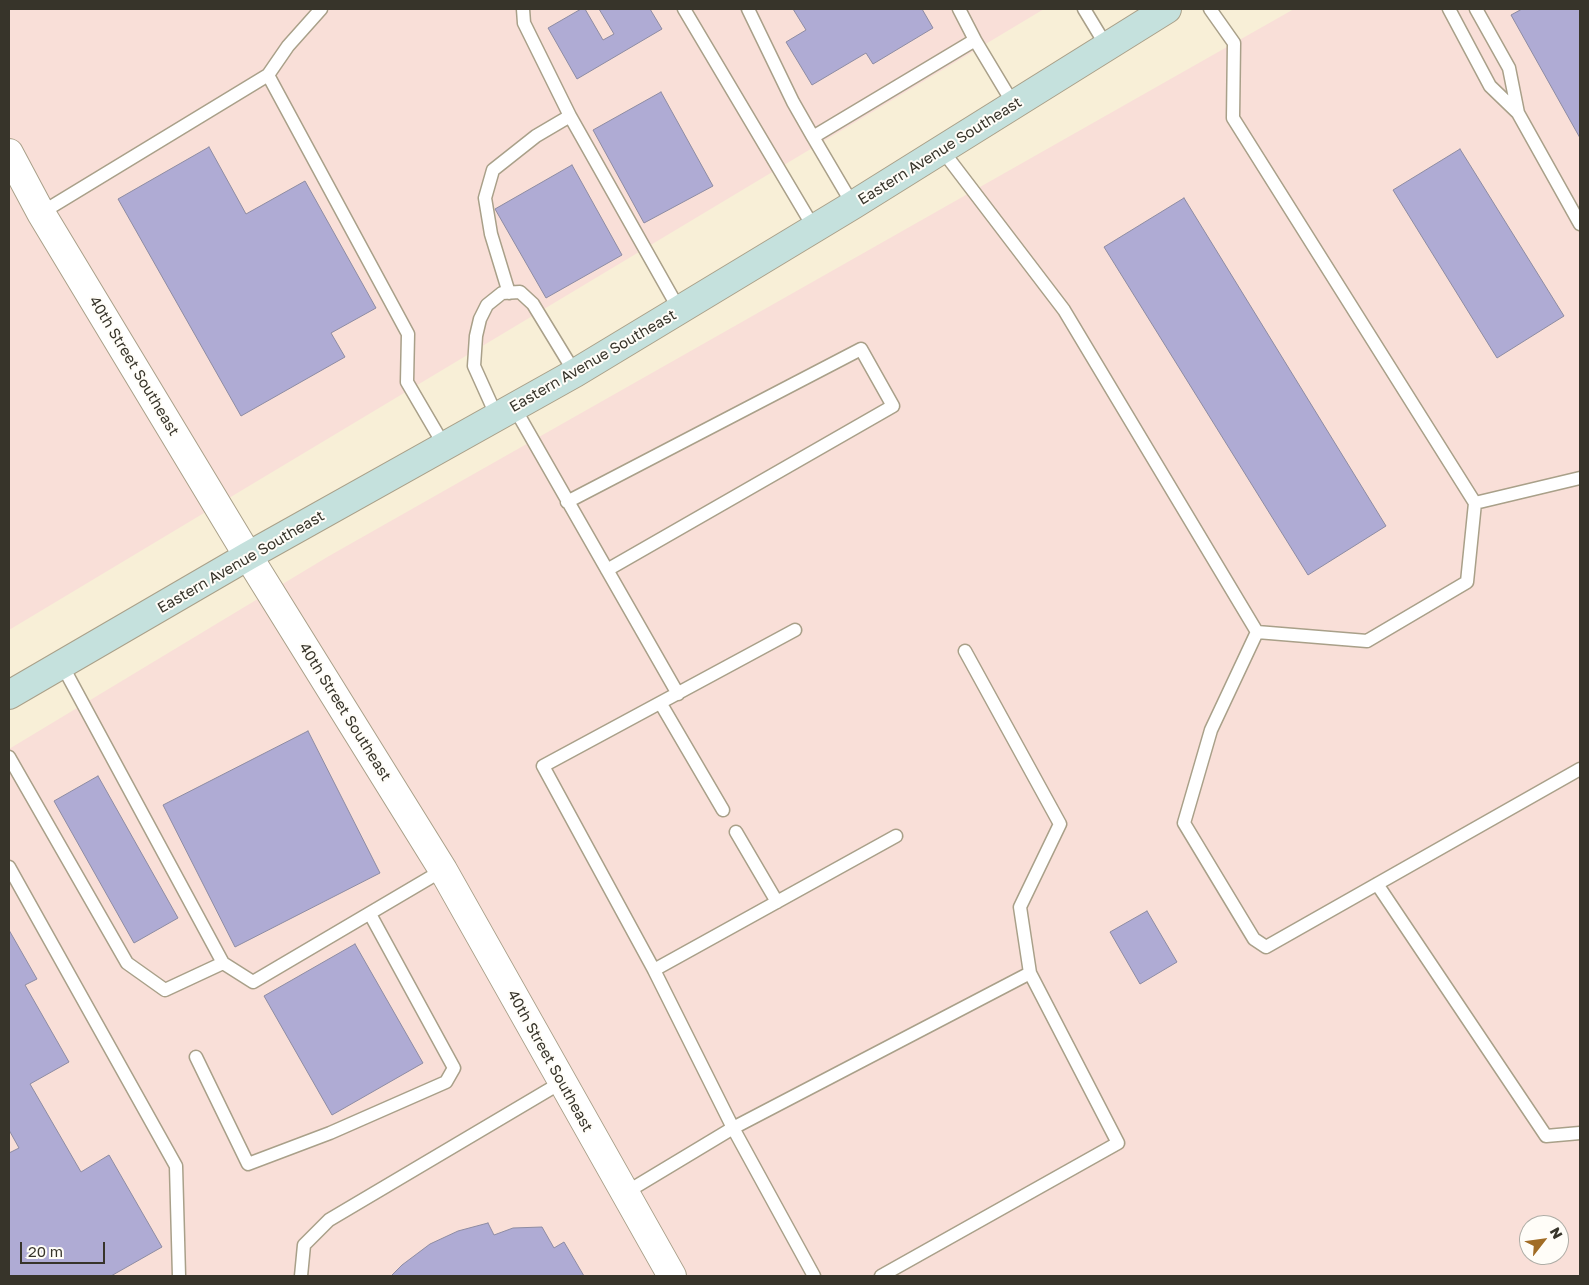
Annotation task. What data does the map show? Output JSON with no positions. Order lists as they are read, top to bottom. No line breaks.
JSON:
{"streets":{"main road":["Eastern Avenue Southeast"],"street":["40th Street Southeast"]},"crossings":[["Eastern Avenue Southeast","40th Street Southeast"]],"scale_bar":"20 m","north":"top right"}
